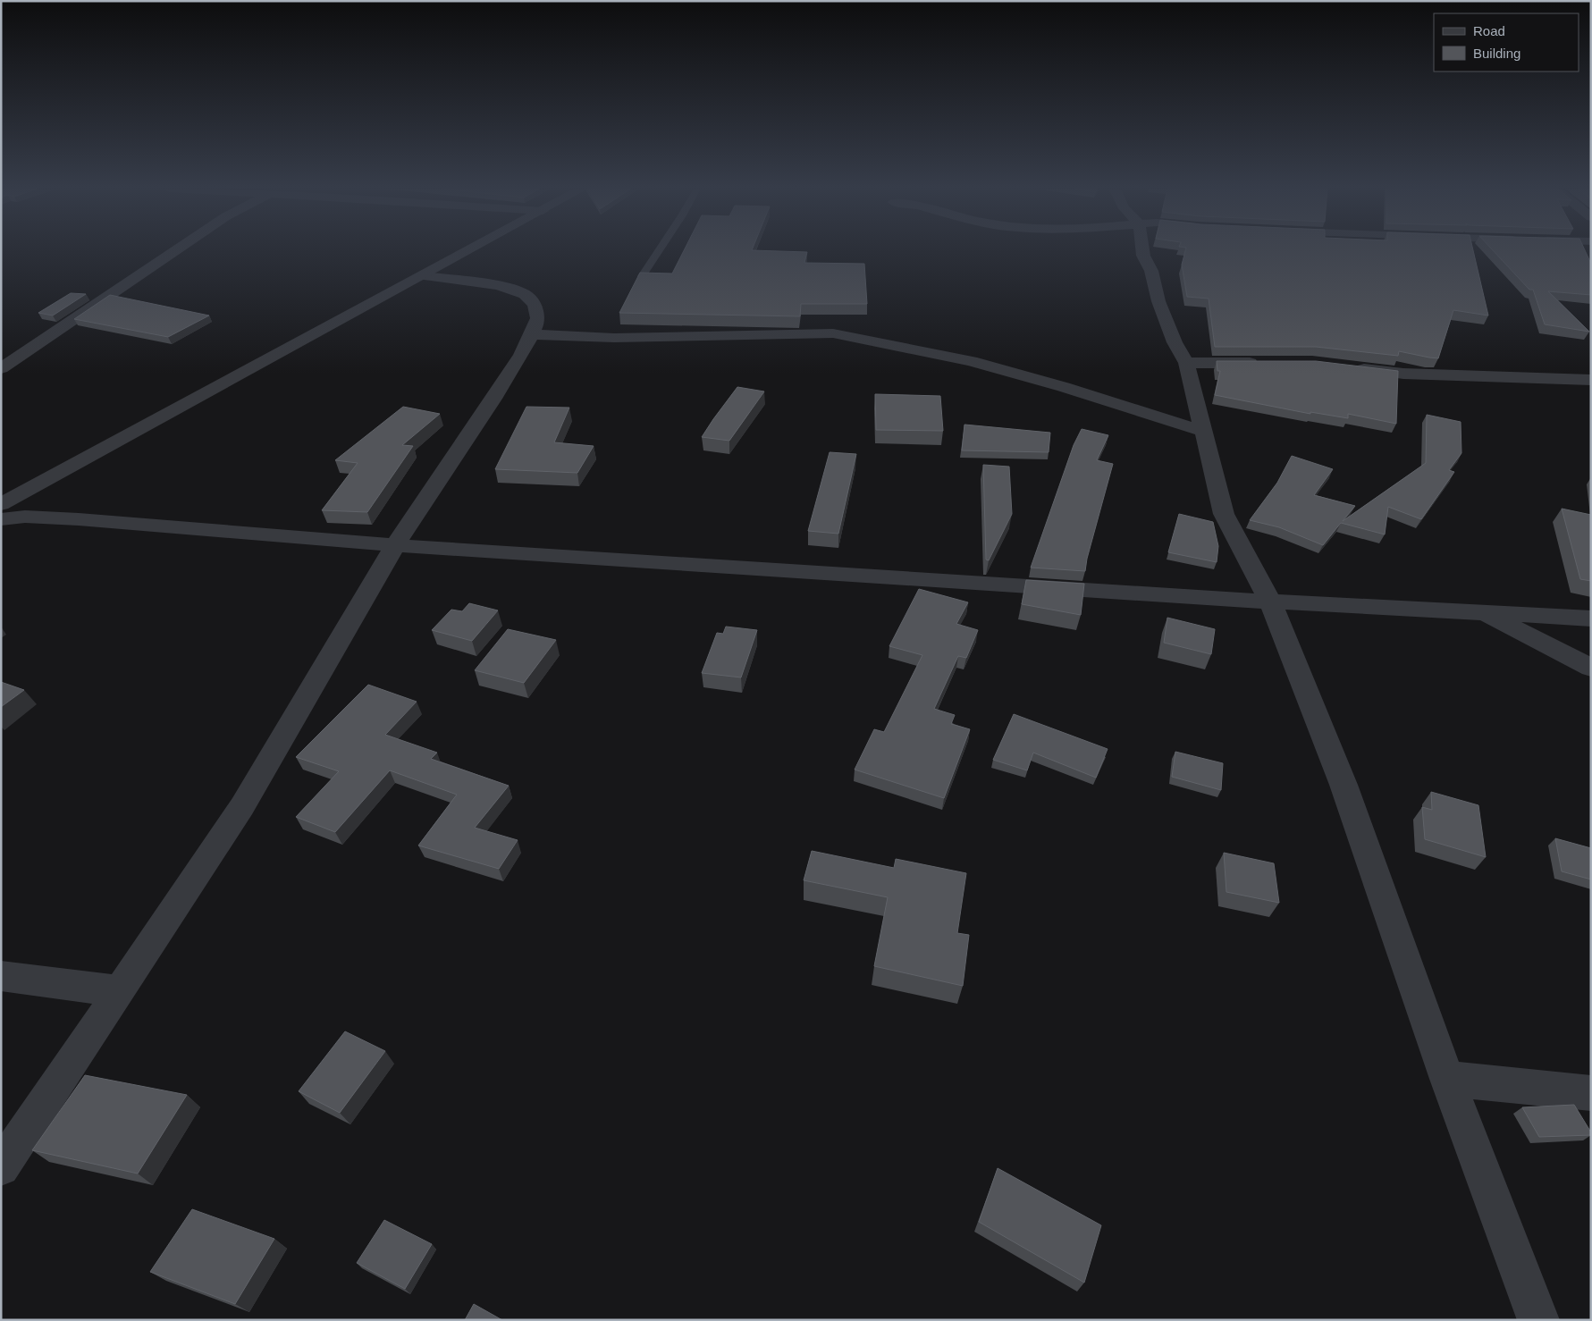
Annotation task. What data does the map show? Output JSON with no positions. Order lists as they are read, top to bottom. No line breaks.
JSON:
{"legend":["Road","Building"]}
